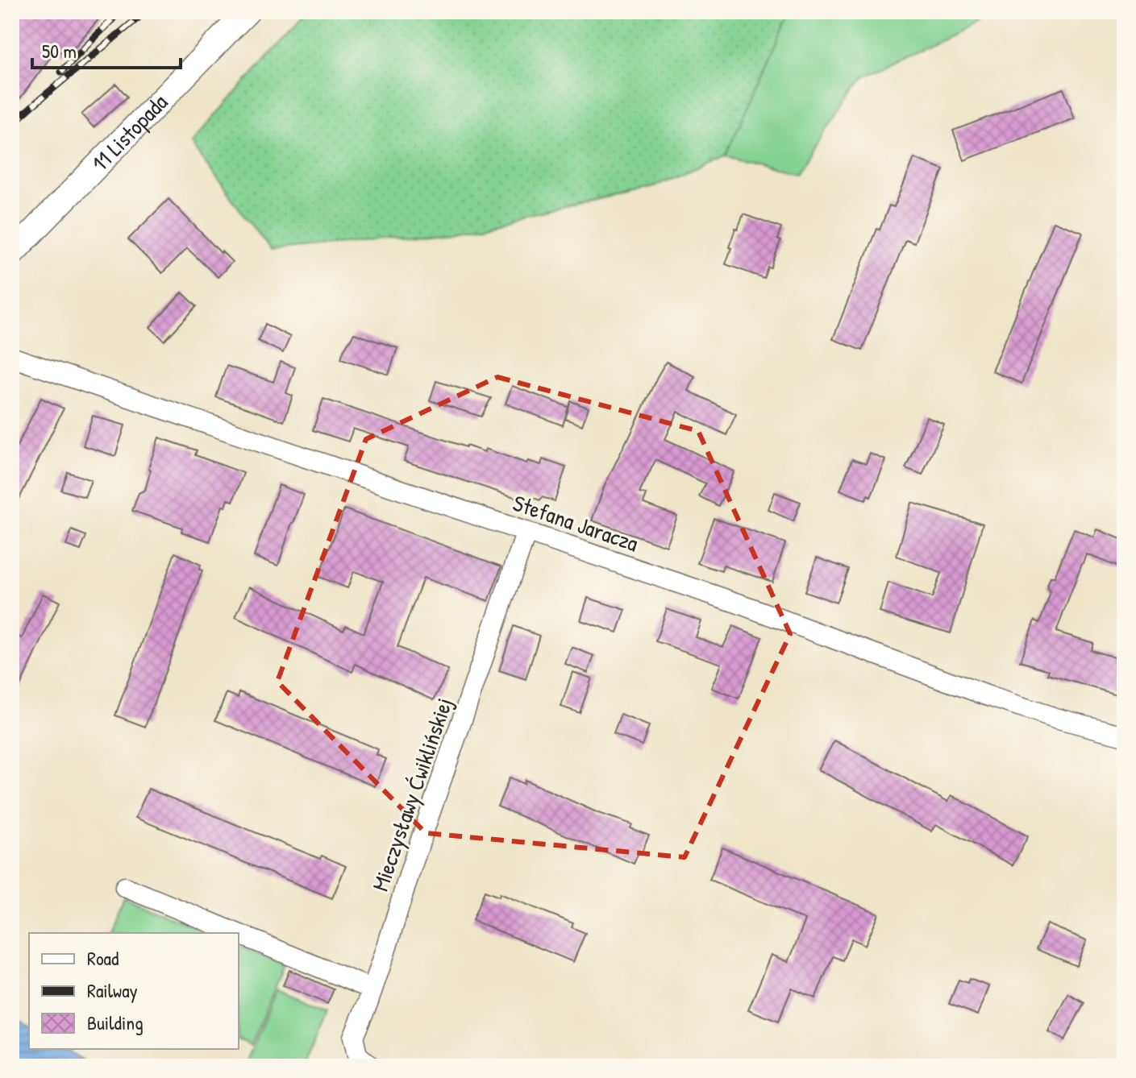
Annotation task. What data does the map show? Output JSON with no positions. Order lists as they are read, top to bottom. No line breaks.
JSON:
{"streets":{"main road":["11 Listopada"],"street":["Stefana Jaracza","Mieczysławy Ćwiklińskiej"]},"crossings":[["Stefana Jaracza","Mieczysławy Ćwiklińskiej"]],"legend":["Road","Railway","Building"],"scale_bar":"50 m"}
